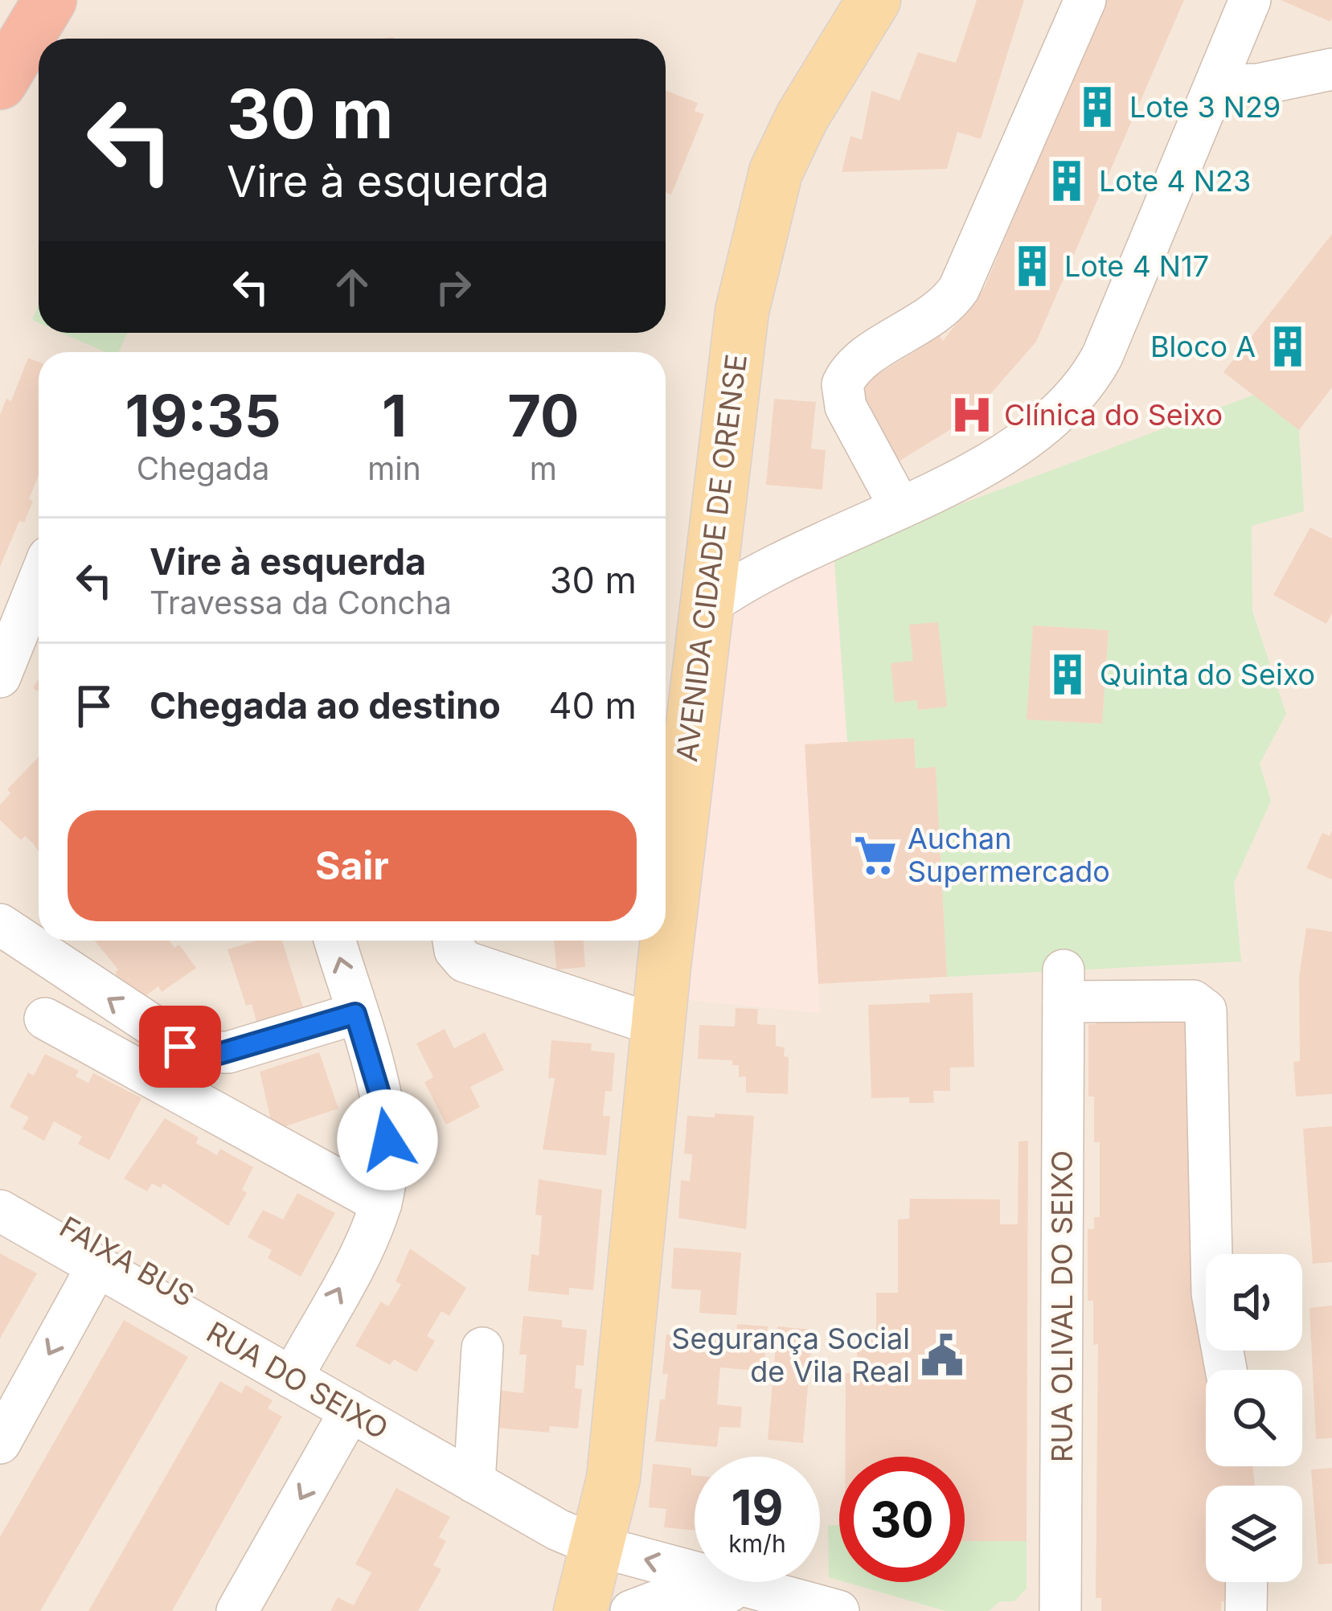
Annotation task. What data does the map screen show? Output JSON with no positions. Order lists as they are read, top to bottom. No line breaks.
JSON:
{"streets":{"main road":["AVENIDA CIDADE DE ORENSE"],"street":["FAIXA BUS","RUA OLIVAL DO SEIXO","RUA DO SEIXO"]},"crossings":[["AVENIDA CIDADE DE ORENSE","RUA DO SEIXO"],["FAIXA BUS","RUA DO SEIXO"]],"places":{"building":["Lote 3 N29","Lote 4 N23","Lote 4 N17","Bloco A","Quinta do Seixo"],"hospital":["Clínica do Seixo"],"supermarket":["Auchan Supermercado"],"public building":["Segurança Social de Vila Real"]},"page":{"turn":["30 m","Vire à esquerda"],"eta":["19:35","Chegada","1","min","70","m"],"list":[{"name":"Vire à esquerda","note":"Travessa da Concha","value":"30 m"},{"name":"Chegada ao destino","value":"40 m"}],"buttons":"Sair","speed":"19 km/h","limit":"30"}}
